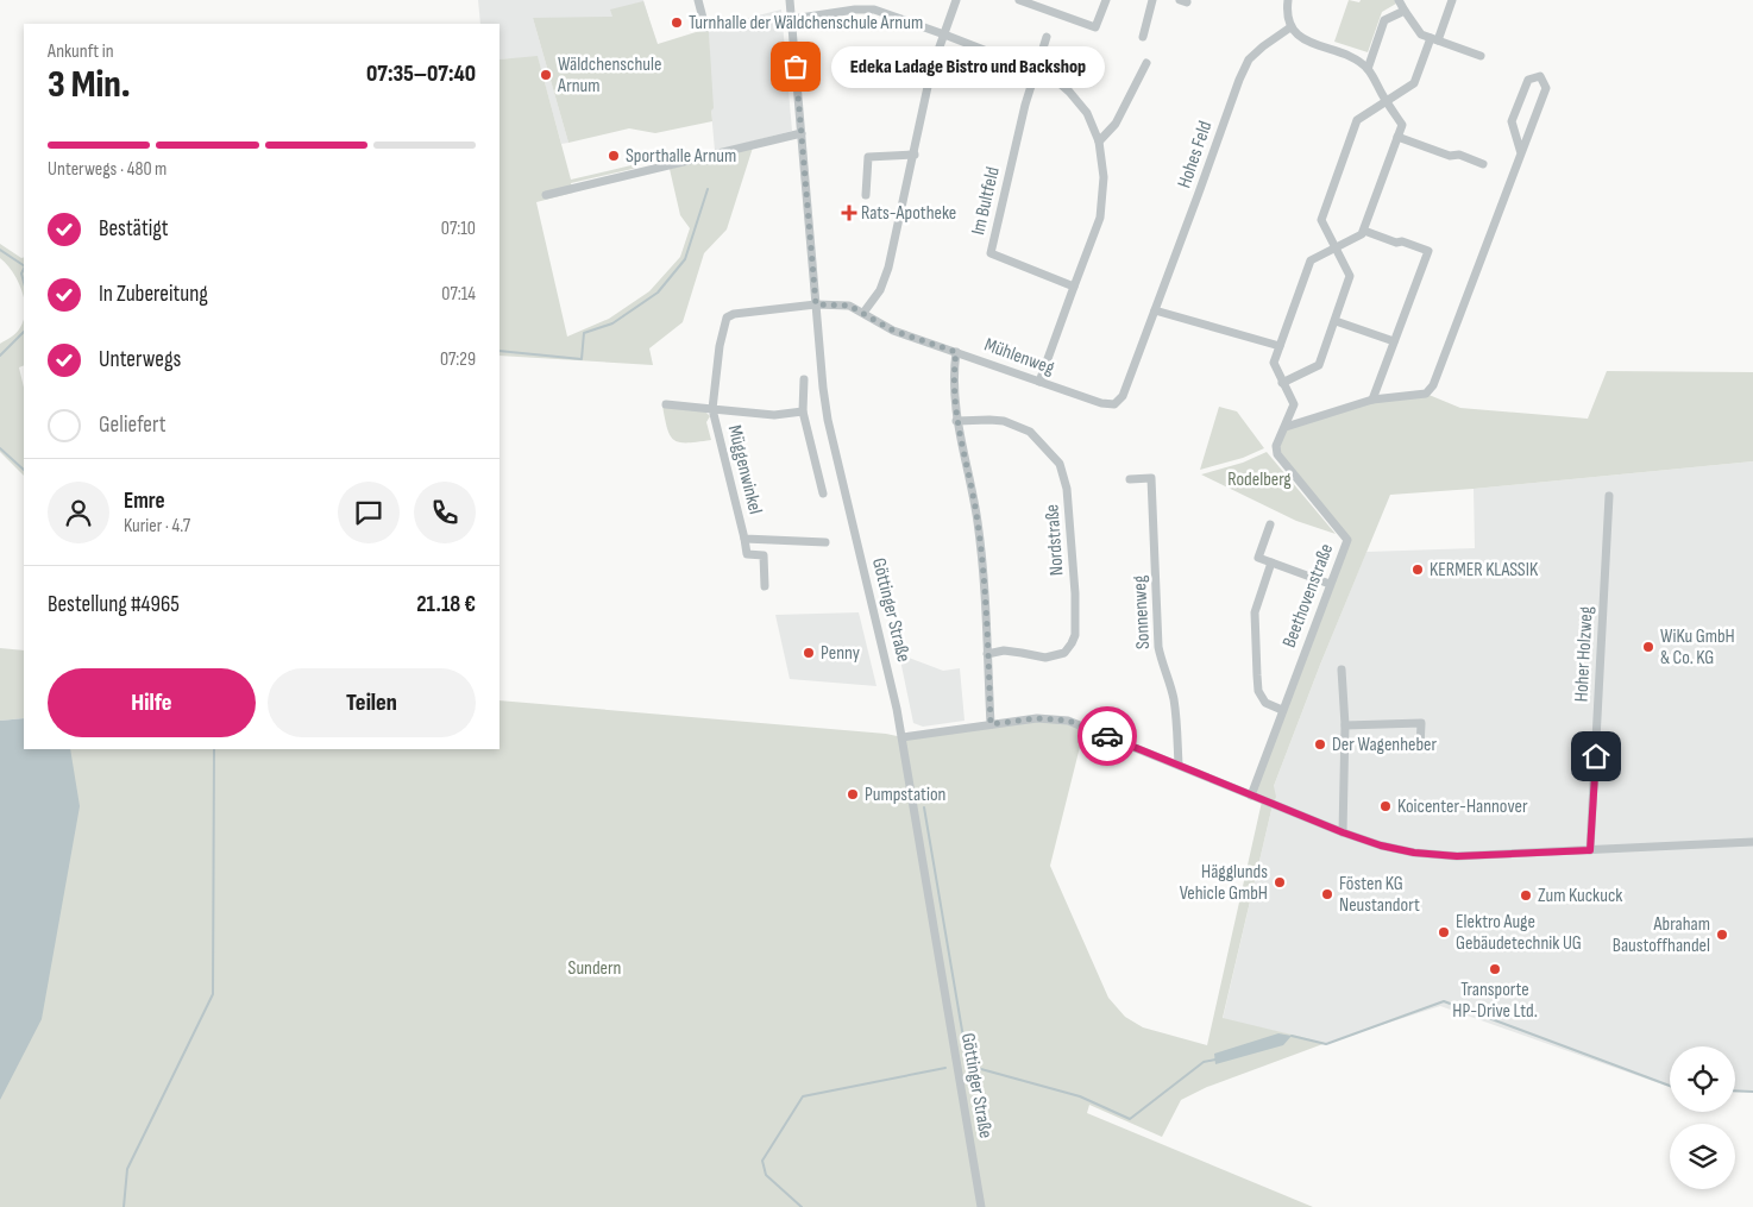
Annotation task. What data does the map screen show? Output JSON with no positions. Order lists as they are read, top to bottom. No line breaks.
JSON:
{"streets":{"street":["Hohes Feld","Im Bultfeld","Mühlenweg","Müggenwinkel","Nordstraße","Beethovenstraße","Göttinger Straße","Sonnenweg","Hoher Holzweg"]},"crossings":[["Hohes Feld","Mühlenweg"],["Mühlenweg","Müggenwinkel"],["Mühlenweg","Göttinger Straße"],["Müggenwinkel","Göttinger Straße"]],"parks":["Rodelberg","Sundern"],"places":{"other":["Turnhalle der Wäldchenschule Arnum","Edeka Ladage Bistro und Backshop","Wäldchenschule Arnum","Sporthalle Arnum","KERMER KLASSIK","WiKu GmbH & Co. KG","Penny","Der Wagenheber","Pumpstation","Koicenter-Hannover","Hägglunds Vehicle GmbH","Fösten KG Neustandort","Zum Kuckuck","Elektro Auge Gebäudetechnik UG","Abraham Baustoffhandel","Transporte HP-Drive Ltd."],"health":["Rats-Apotheke"]},"page":{"heading":["3 Min.","Ankunft in","07:35–07:40"],"panel":["Emre","Kurier · 4.7","Bestellung #4965","21.18 €"],"bubble":"Edeka Ladage Bistro und Backshop","bar":"Unterwegs · 480 m","list":[["Bestätigt","07:10"],["In Zubereitung","07:14"],["Unterwegs","07:29"],"Geliefert"],"buttons":["Hilfe","Teilen"]}}
